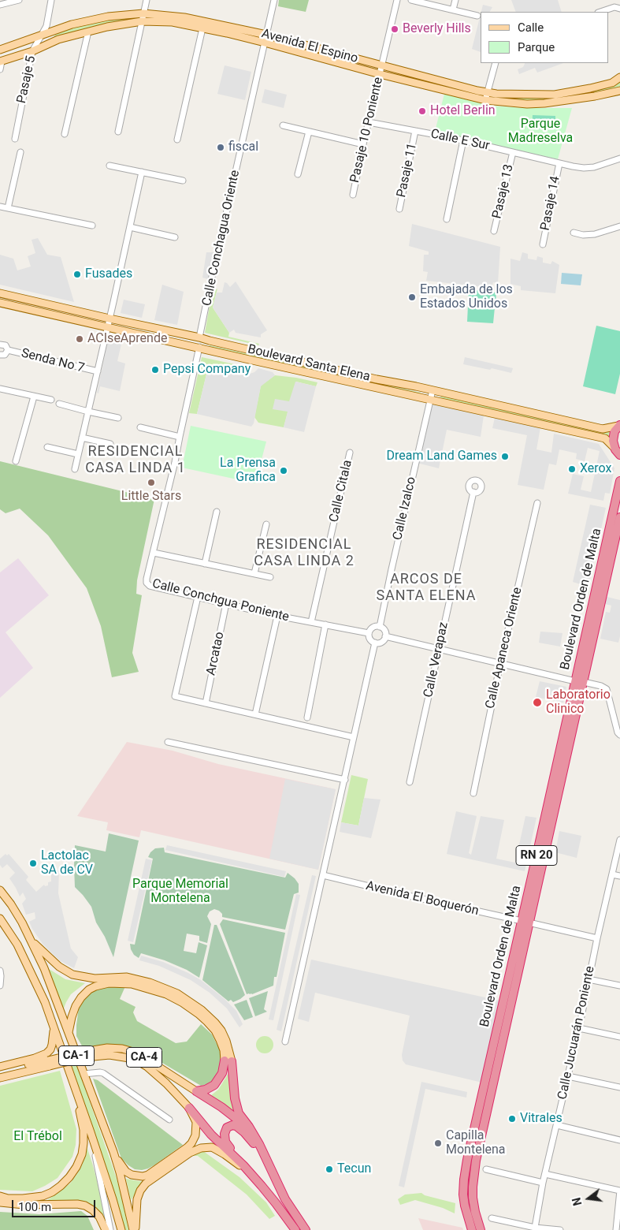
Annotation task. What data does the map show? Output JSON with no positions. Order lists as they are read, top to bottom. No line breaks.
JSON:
{"streets":{"highway":["Boulevard Orden de Malta","RN 20","CA-4"],"main road":["Avenida El Espino","Boulevard Santa Elena","CA-1"],"street":["Pasaje 5","Pasaje 10 Poniente","Calle E Sur","Pasaje 11","Pasaje 13","Pasaje 14","Calle Conchagua Oriente","Senda No 7","Calle Citala","Calle Izalco","Calle Conchgua Poniente","Calle Apaneca Oriente","Arcatao","Calle Verapaz","Avenida El Boquerón","Calle Jucuarán Poniente"]},"crossings":[["Avenida El Espino","Pasaje 5"],["Avenida El Espino","Pasaje 10 Poniente"],["Avenida El Espino","Calle Conchagua Oriente"],["Pasaje 10 Poniente","Calle E Sur"],["Calle E Sur","Pasaje 11"],["Calle E Sur","Pasaje 13"],["Calle E Sur","Pasaje 14"],["Calle Conchagua Oriente","Boulevard Santa Elena"],["Boulevard Santa Elena","Calle Izalco"],["Boulevard Santa Elena","Calle Conchgua Poniente"],["Calle Citala","Calle Conchgua Poniente"],["Calle Izalco","Calle Conchgua Poniente"],["Boulevard Orden de Malta","Avenida El Boquerón"],["Calle Conchgua Poniente","Arcatao"],["Avenida El Boquerón","Calle Jucuarán Poniente"]],"districts":["RESIDENCIAL CASA LINDA 1","RESIDENCIAL CASA LINDA 2","ARCOS DE SANTA ELENA"],"parks":["Parque Madreselva","Parque Memorial Montelena","El Trébol"],"places":["Beverly Hills","Hotel Berlin","fiscal","Fusades","Embajada de los Estados Unidos","ACIseAprende","Pepsi Company","Dream Land Games","Xerox","La Prensa Grafica","Little Stars","Laboratorio Clinico","Lactolac SA de CV","Vitrales","Capilla Montelena","Tecun"],"legend":["Calle","Parque"],"scale_bar":"100 m","north":"left"}
